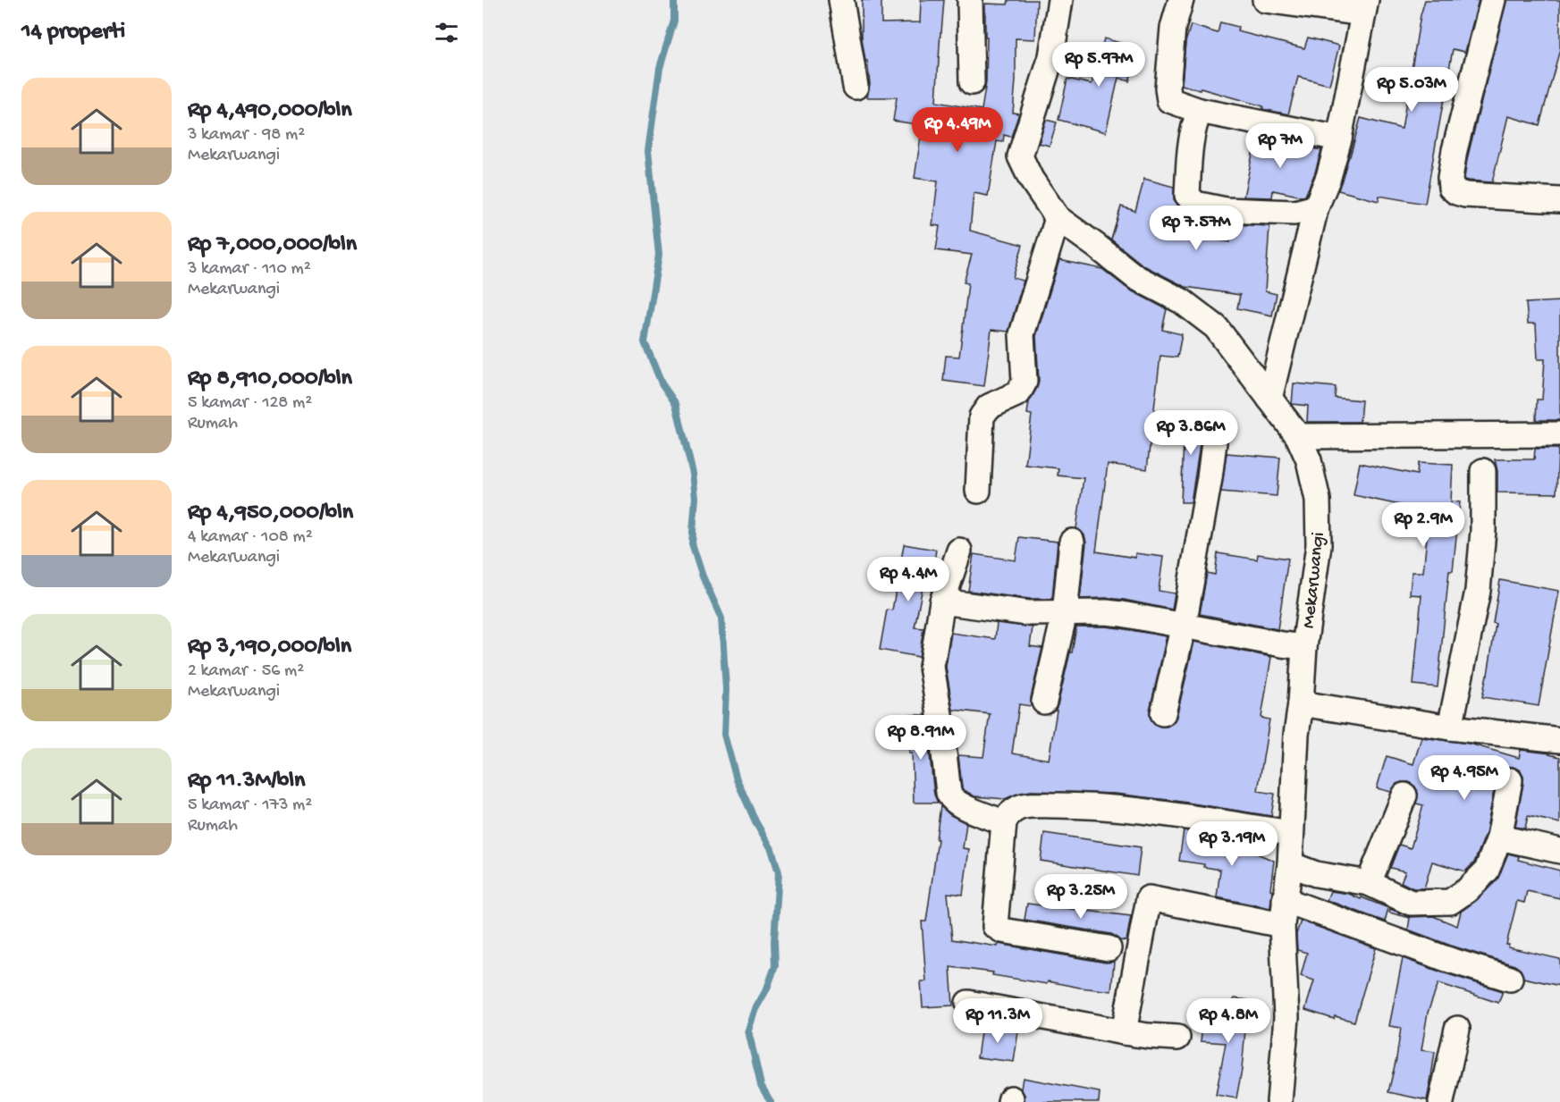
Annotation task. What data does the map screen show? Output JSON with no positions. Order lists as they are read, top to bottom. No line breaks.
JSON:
{"streets":{"street":["Mekarwangi"]},"page":{"heading":"14 properti","price":["Rp 5.97M","Rp 5.03M","Rp 4.49M","Rp 7M","Rp 7.57M","Rp 3.86M","Rp 2.9M","Rp 4.4M","Rp 8.91M","Rp 4.95M","Rp 3.19M","Rp 3.25M","Rp 11.3M","Rp 4.8M"],"list":[{"name":"Rp 4,490,000/bln","note":"3 kamar · 98 m² · Mekarwangi"},{"name":"Rp 7,000,000/bln","note":"3 kamar · 110 m² · Mekarwangi"},{"name":"Rp 8,910,000/bln","note":"5 kamar · 128 m² · Rumah"},{"name":"Rp 4,950,000/bln","note":"4 kamar · 108 m² · Mekarwangi"},{"name":"Rp 3,190,000/bln","note":"2 kamar · 56 m² · Mekarwangi"},{"name":"Rp 11.3M/bln","note":"5 kamar · 173 m² · Rumah"}]}}
